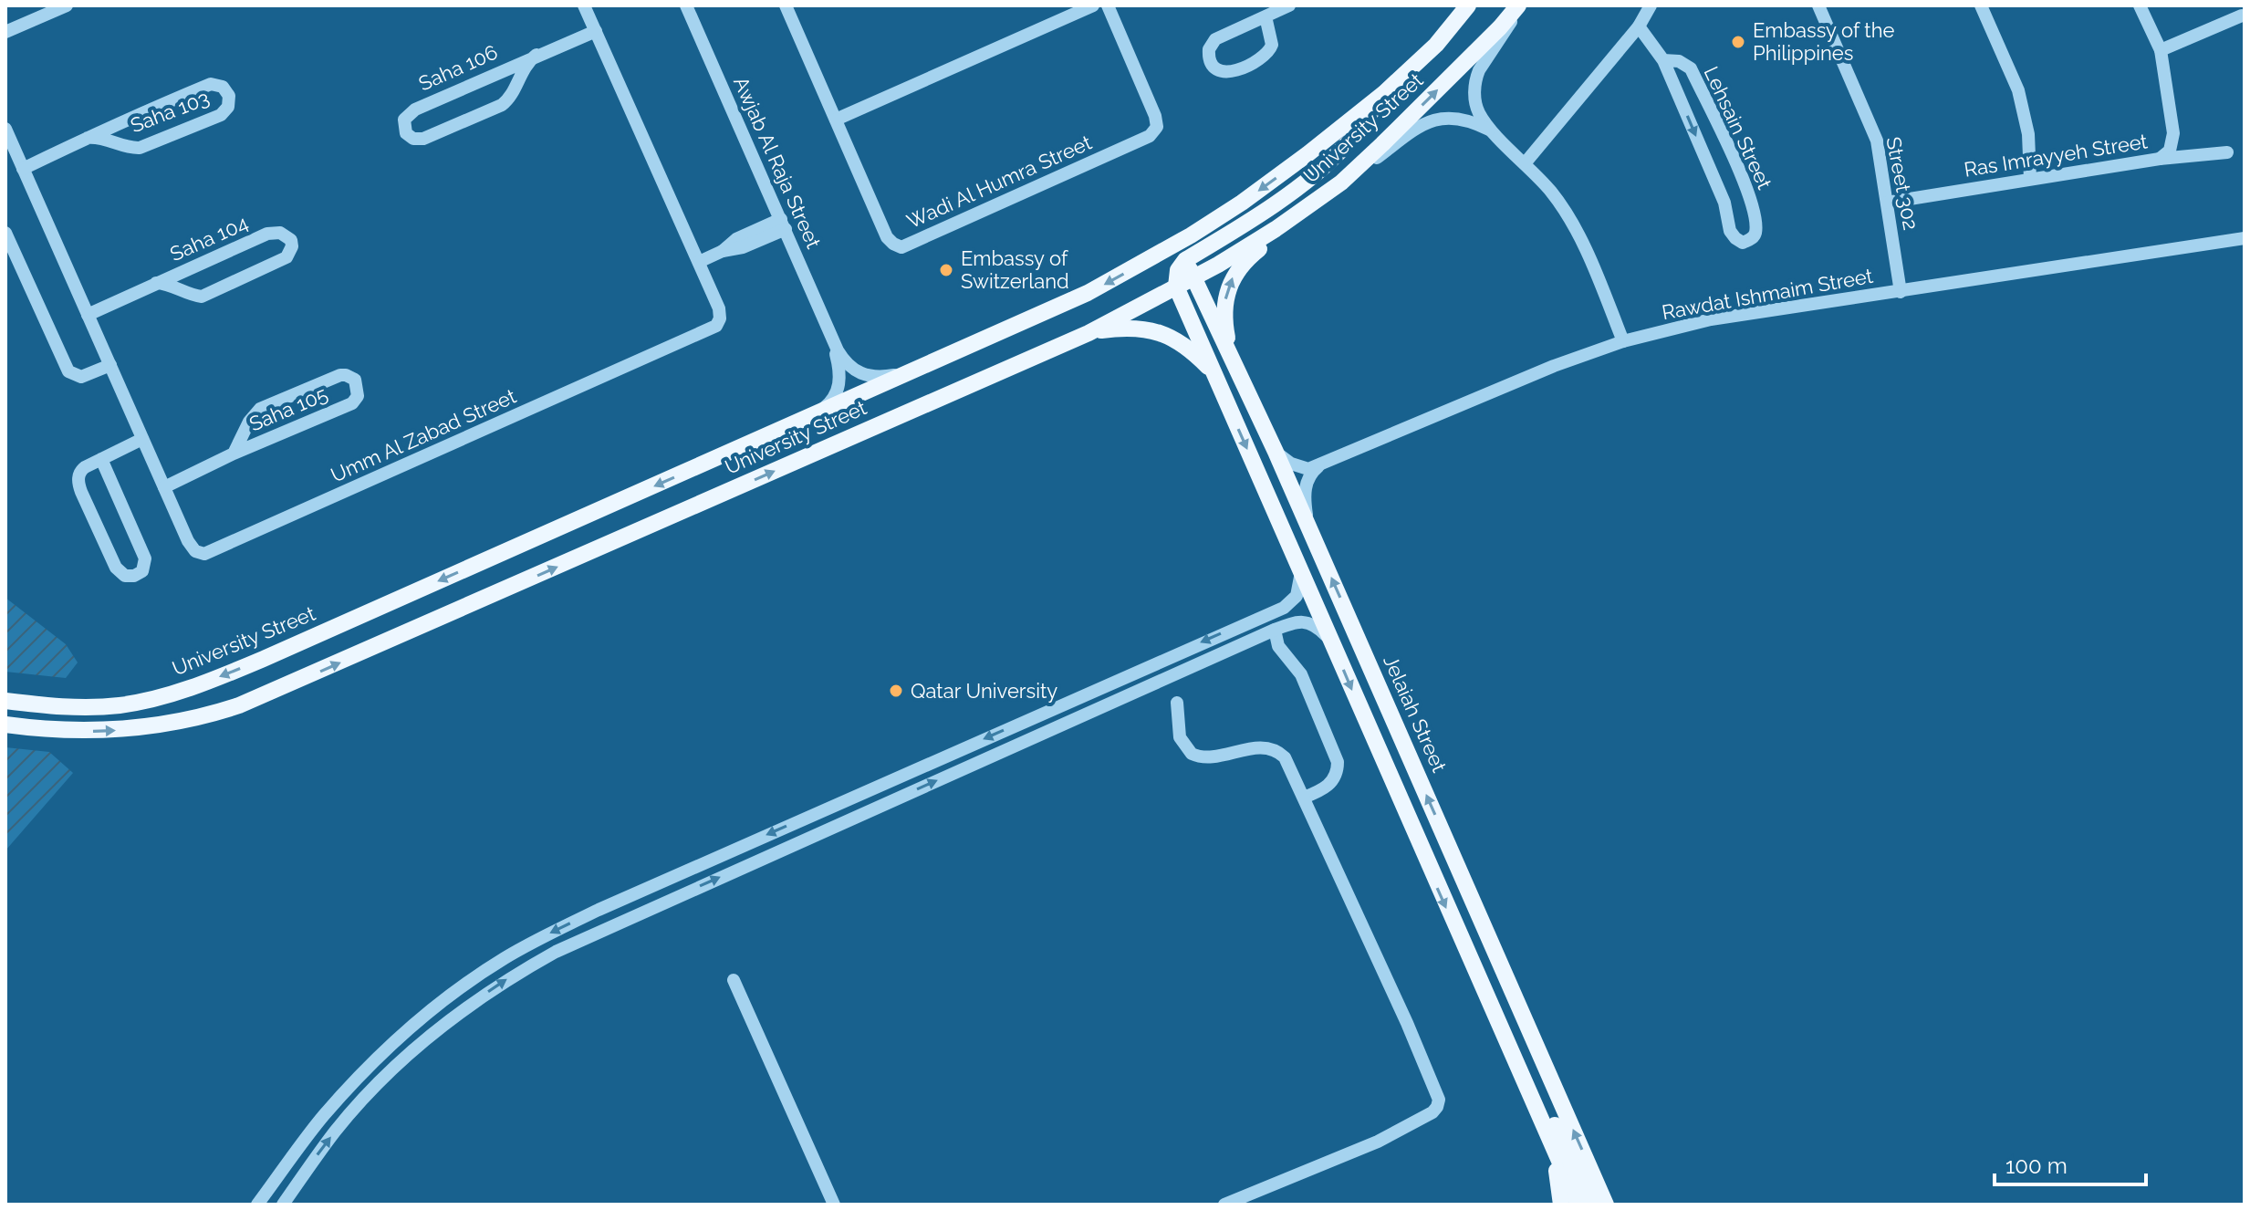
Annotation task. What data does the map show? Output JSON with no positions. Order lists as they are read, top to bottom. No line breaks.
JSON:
{"streets":{"main road":["University Street","Jelaiah Street"],"street":["Saha 106","Saha 103","Lehsain Street","Ras Imrayyeh Street","Awjab Al Raja Street","Wadi Al Humra Street","Street 302","Saha 104","Rawdat Ishmaim Street","Saha 105","Umm Al Zabad Street"]},"crossings":[["Saha 106","Umm Al Zabad Street"],["Saha 103","Umm Al Zabad Street"],["University Street","Awjab Al Raja Street"],["University Street","Jelaiah Street"],["Ras Imrayyeh Street","Street 302"],["Street 302","Rawdat Ishmaim Street"],["Saha 104","Umm Al Zabad Street"],["Saha 105","Umm Al Zabad Street"]],"places":["Embassy of the Philippines","Embassy of Switzerland","Qatar University"],"scale_bar":"100 m"}
